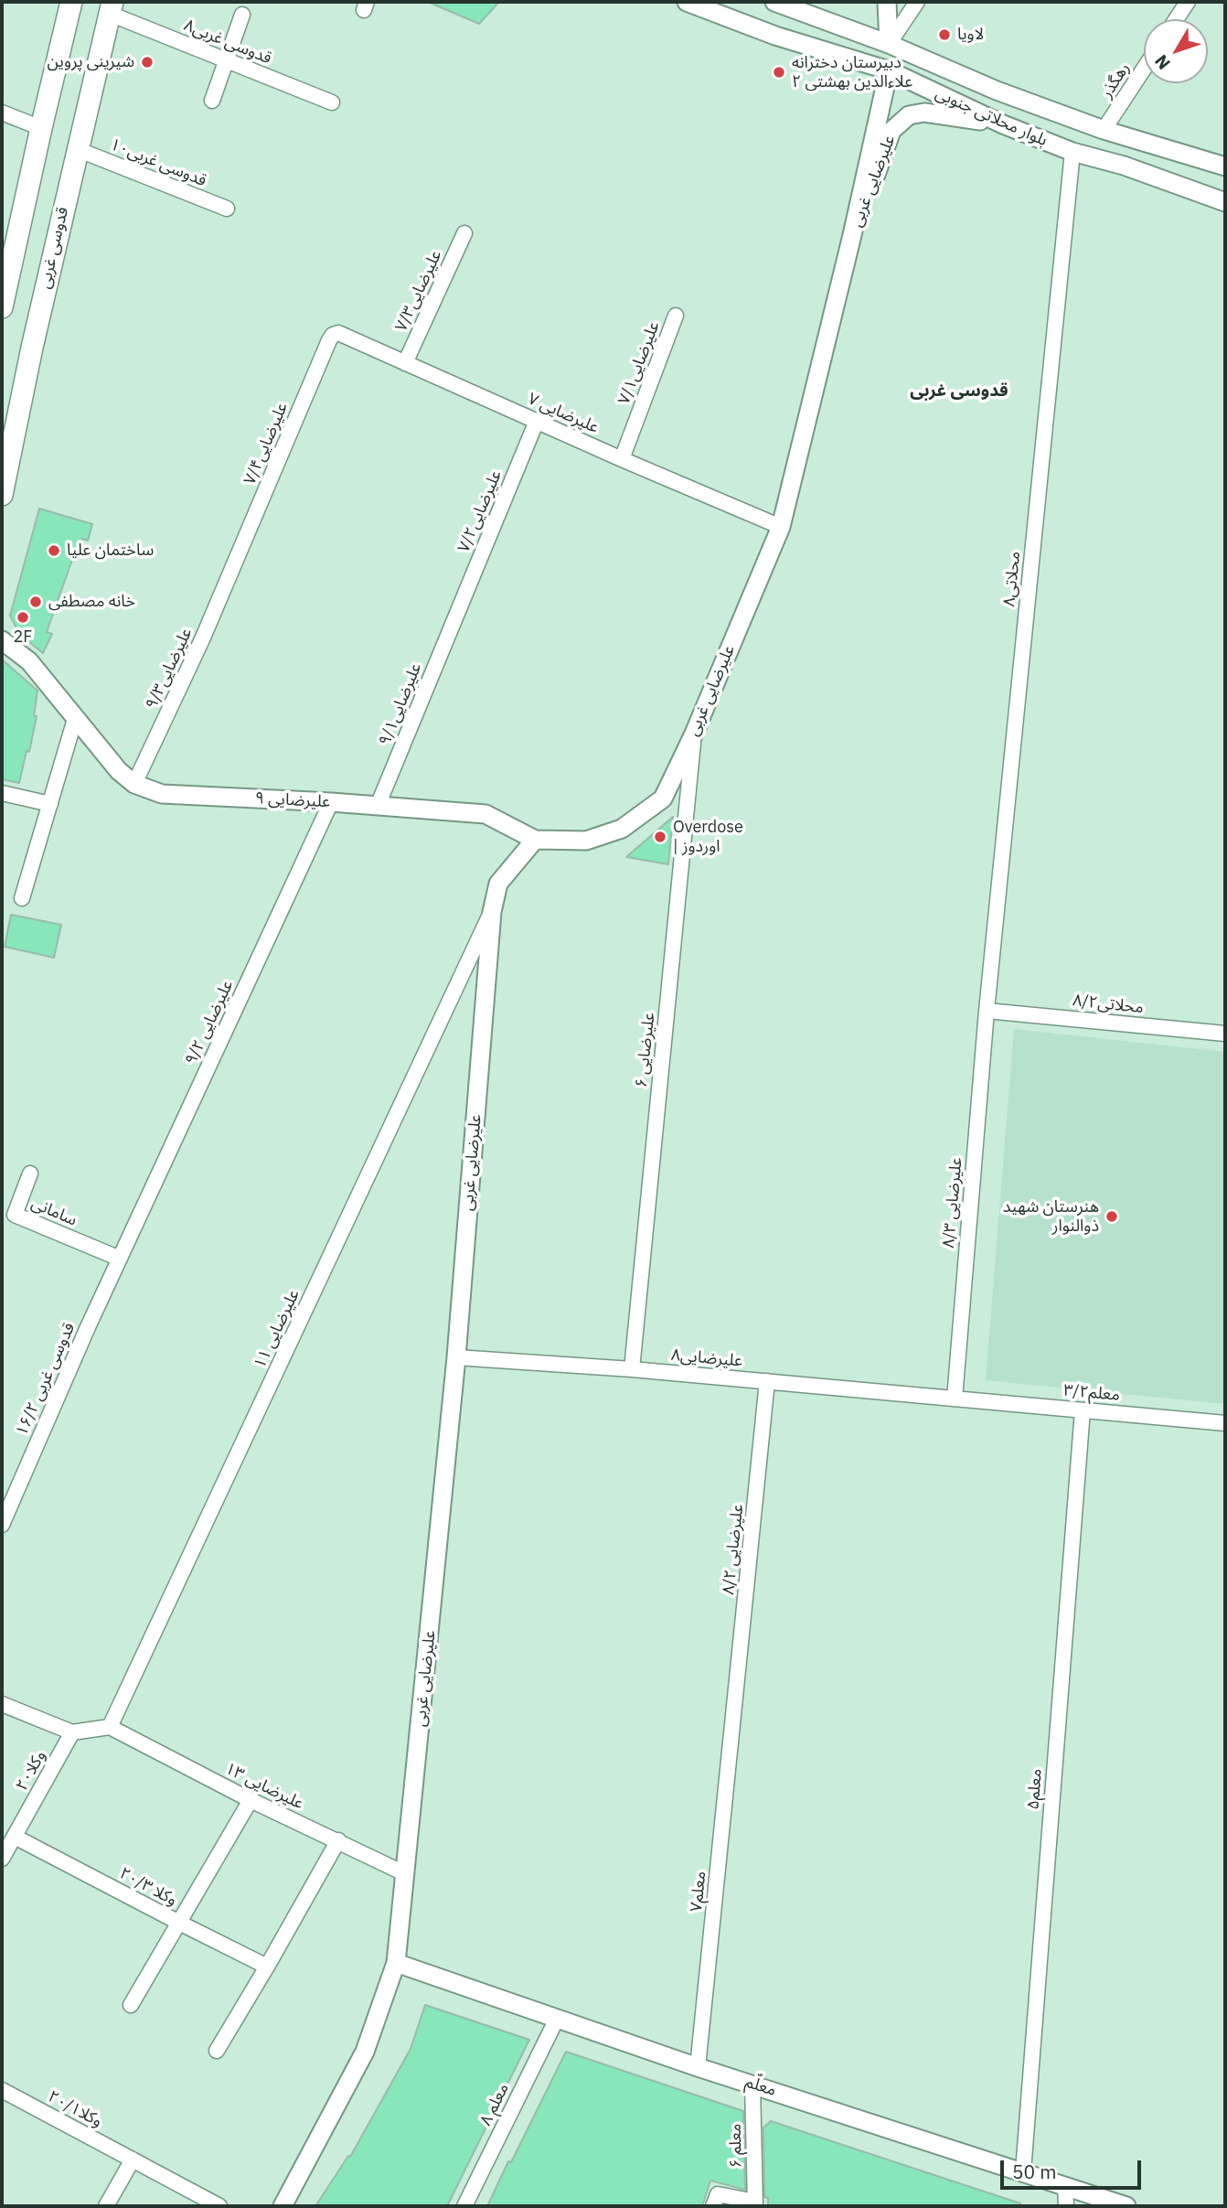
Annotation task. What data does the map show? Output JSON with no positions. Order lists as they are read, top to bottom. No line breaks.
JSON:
{"streets":{"main road":["قدوسی غربی"],"street":["قدوسی غربی۸","رهگذر","بلوار محلاتی جنوبی","قدوسی غربی۱۰","علیرضایی غربی","علیرضایی۷/۳","علیرضایی۷/۱","۷ علیرضایی","علیرضایی۷/۴","علیرضایی۷/۲","محلاتی۸","علیرضایی۹/۳","علیرضایی۹/۱","۹ علیرضایی","محلاتی۸/۲","۹/۲ علیرضایی","۶ علیرضایی","۸/۳ علیرضایی","سامانی","۱۱ علیرضایی","علیرضایی۸","۱۶/۲ قدوسی غربی","معلم۳/۲","علیرضایی ۸/۲","وکلا۲۰","۱۳ علیرضایی","معلم۵","وکلا ۲۰/۳","معلم۷","معلّم","۸ معلم","وکلا۲۰/۱","۶ معلم"]},"crossings":[["قدوسی غربی۸","قدوسی غربی"],["رهگذر","بلوار محلاتی جنوبی"],["بلوار محلاتی جنوبی","علیرضایی غربی"],["بلوار محلاتی جنوبی","محلاتی۸"],["قدوسی غربی۱۰","قدوسی غربی"],["علیرضایی غربی","۷ علیرضایی"],["علیرضایی غربی","۹ علیرضایی"],["علیرضایی غربی","۶ علیرضایی"],["علیرضایی غربی","۱۱ علیرضایی"],["علیرضایی غربی","علیرضایی۸"],["علیرضایی غربی","۱۳ علیرضایی"],["علیرضایی غربی","معلّم"],["علیرضایی۷/۳","۷ علیرضایی"],["علیرضایی۷/۱","۷ علیرضایی"],["۷ علیرضایی","علیرضایی۷/۴"],["۷ علیرضایی","علیرضایی۷/۲"],["علیرضایی۷/۴","علیرضایی۹/۳"],["علیرضایی۷/۲","علیرضایی۹/۱"],["محلاتی۸","محلاتی۸/۲"],["محلاتی۸","۸/۳ علیرضایی"],["علیرضایی۹/۳","۹ علیرضایی"],["علیرضایی۹/۱","۹ علیرضایی"],["۹ علیرضایی","۹/۲ علیرضایی"],["محلاتی۸/۲","۸/۳ علیرضایی"],["۹/۲ علیرضایی","سامانی"],["۹/۲ علیرضایی","۱۶/۲ قدوسی غربی"],["۶ علیرضایی","علیرضایی۸"],["۸/۳ علیرضایی","علیرضایی۸"],["۸/۳ علیرضایی","معلم۳/۲"],["سامانی","۱۶/۲ قدوسی غربی"],["۱۱ علیرضایی","۱۳ علیرضایی"],["علیرضایی۸","معلم۳/۲"],["علیرضایی۸","علیرضایی ۸/۲"],["معلم۳/۲","معلم۵"],["علیرضایی ۸/۲","معلم۷"],["وکلا۲۰","وکلا ۲۰/۳"],["معلم۵","معلّم"],["معلم۷","معلّم"],["معلّم","۸ معلم"],["معلّم","۶ معلم"]],"districts":["قدوسی غربی"],"places":["لاویا","شیرینی پروین","دبیرستان دخترانه علاءالدین بهشتی ۲","ساختمان علیا","خانه مصطفی","2F","Overdose | اوردوز","هنرستان شهید ذوالنوار"],"scale_bar":"50 m","north":"bottom left"}
